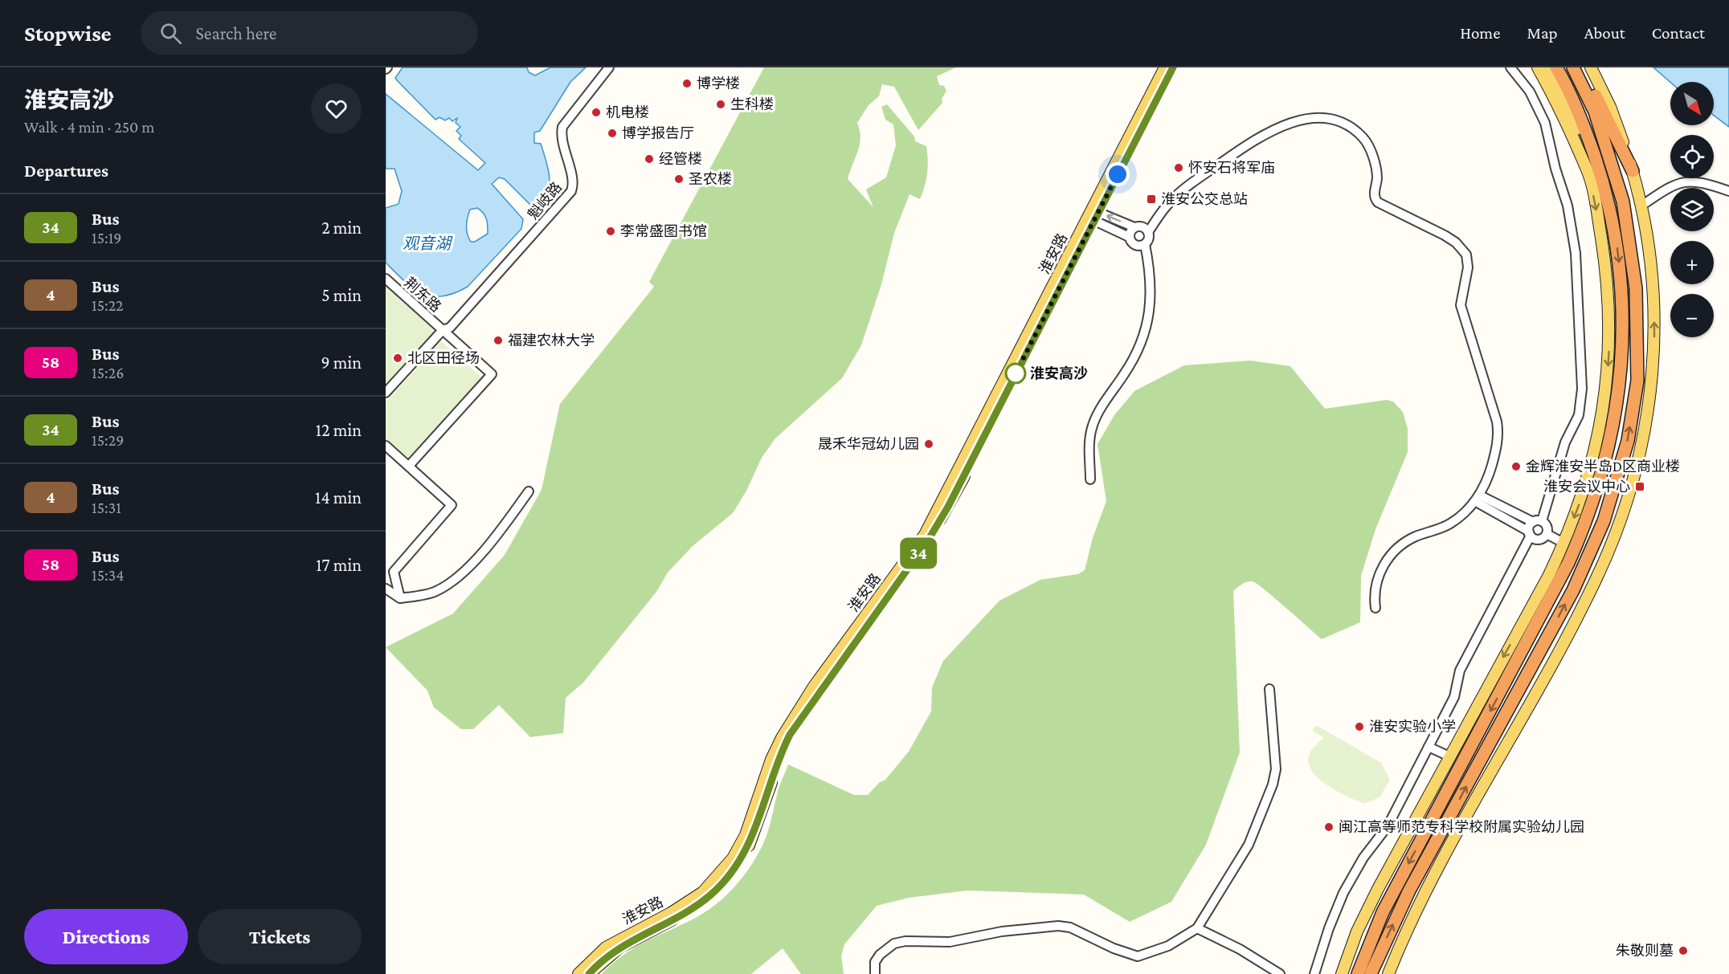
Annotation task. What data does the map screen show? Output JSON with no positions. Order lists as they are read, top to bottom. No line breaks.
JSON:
{"streets":{"main road":["淮安路"],"street":["魁岐路","荆东路"]},"crossings":[["魁岐路","荆东路"]],"water":["观音湖"],"places":{"other":["博学楼","生科楼","机电楼","博学报告厅","经管楼","怀安石将军庙","圣农楼","李常盛图书馆","福建农林大学","北区田径场","淮安高沙","晟禾华冠幼儿园","金辉淮安半岛D区商业楼","淮安实验小学","闽江高等师范专科学校附属实验幼儿园","朱敬则墓"],"transit":["淮安公交总站","淮安会议中心"]},"lines":["bus line 34"],"north":"bottom right","page":{"header":"Stopwise","search":"Search here","nav":["Home","Map","About","Contact"],"heading":[["淮安高沙","Walk · 4 min · 250 m"],"Departures"],"on_map":"34","map_buttons":["+","−"],"list":[{"mark":"34","name":"Bus","note":"15:19","value":"2 min"},{"mark":"4","name":"Bus","note":"15:22","value":"5 min"},{"mark":"58","name":"Bus","note":"15:26","value":"9 min"},{"mark":"34","name":"Bus","note":"15:29","value":"12 min"},{"mark":"4","name":"Bus","note":"15:31","value":"14 min"},{"mark":"58","name":"Bus","note":"15:34","value":"17 min"}],"buttons":["Directions","Tickets"]}}
